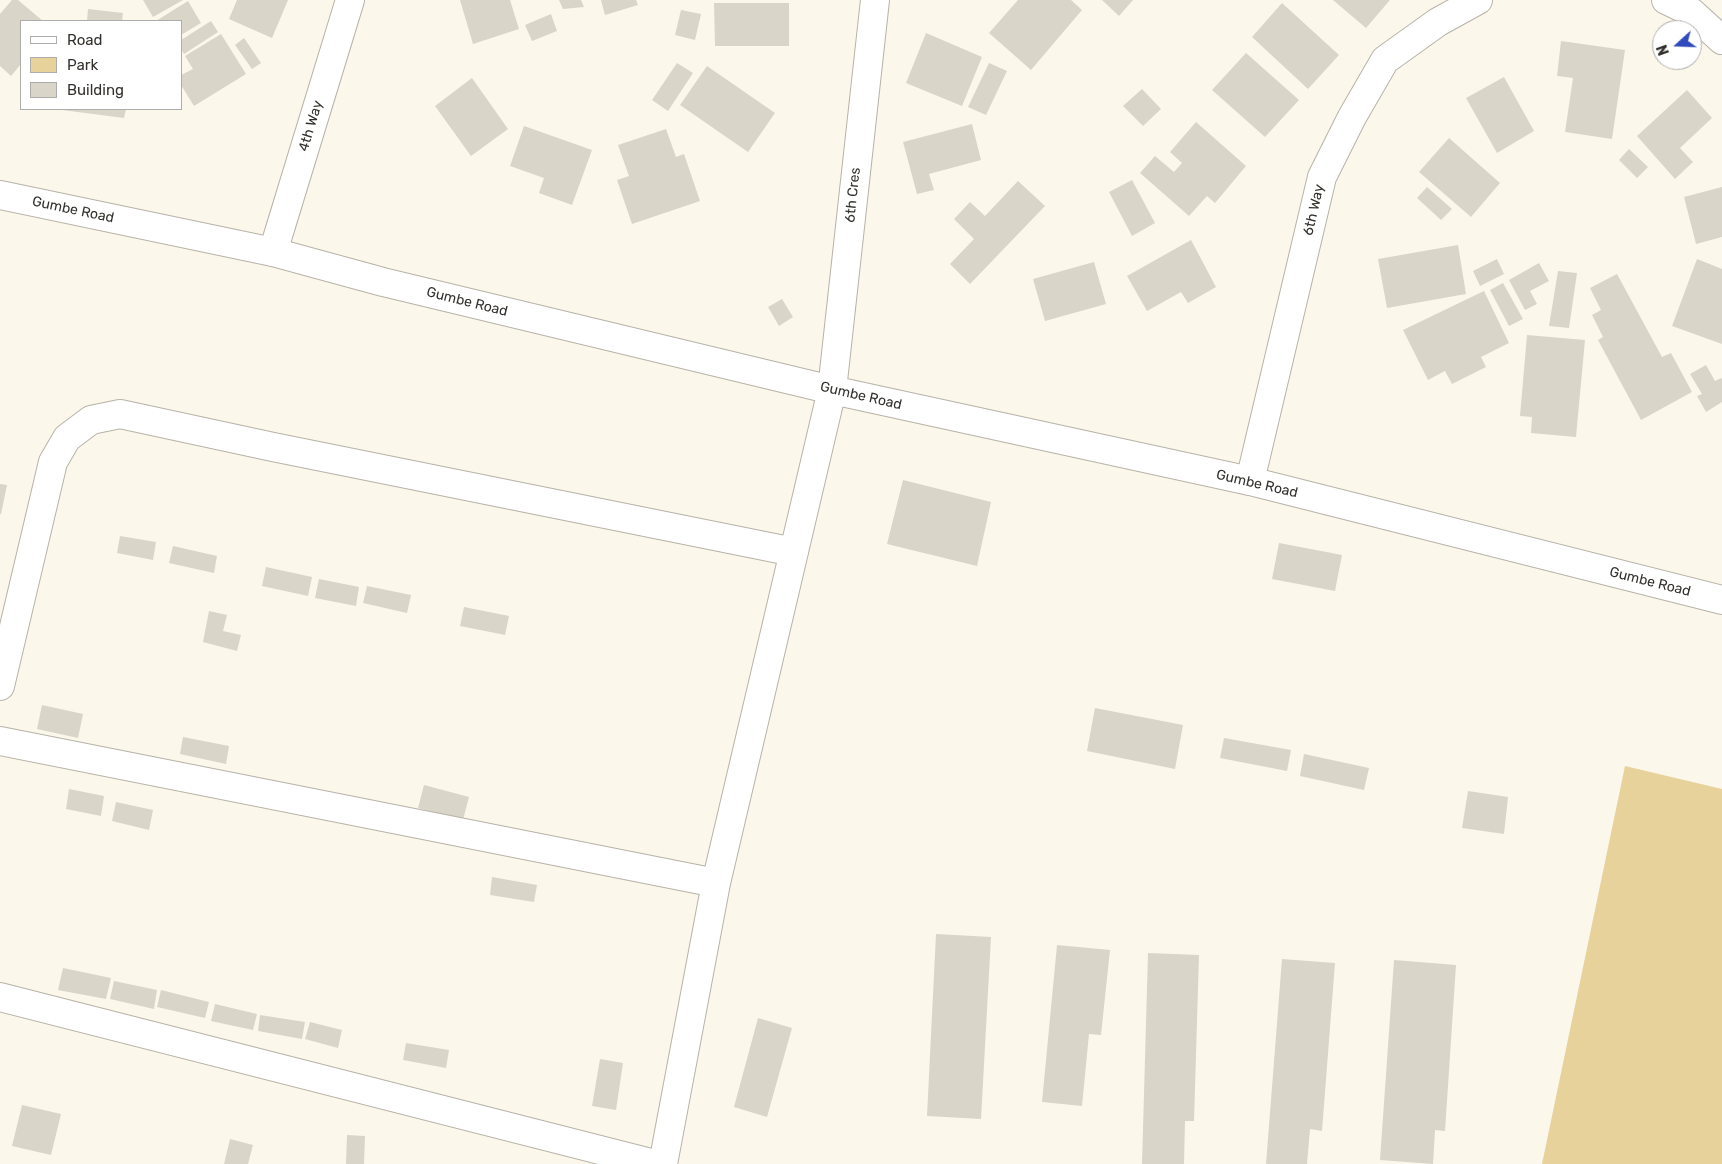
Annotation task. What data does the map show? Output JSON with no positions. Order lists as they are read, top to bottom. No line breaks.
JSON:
{"streets":{"street":["4th Way","6th Cres","Gumbe Road","6th Way"]},"crossings":[["4th Way","Gumbe Road"],["6th Cres","Gumbe Road"],["Gumbe Road","6th Way"]],"legend":["Road","Park","Building"],"north":"left"}
